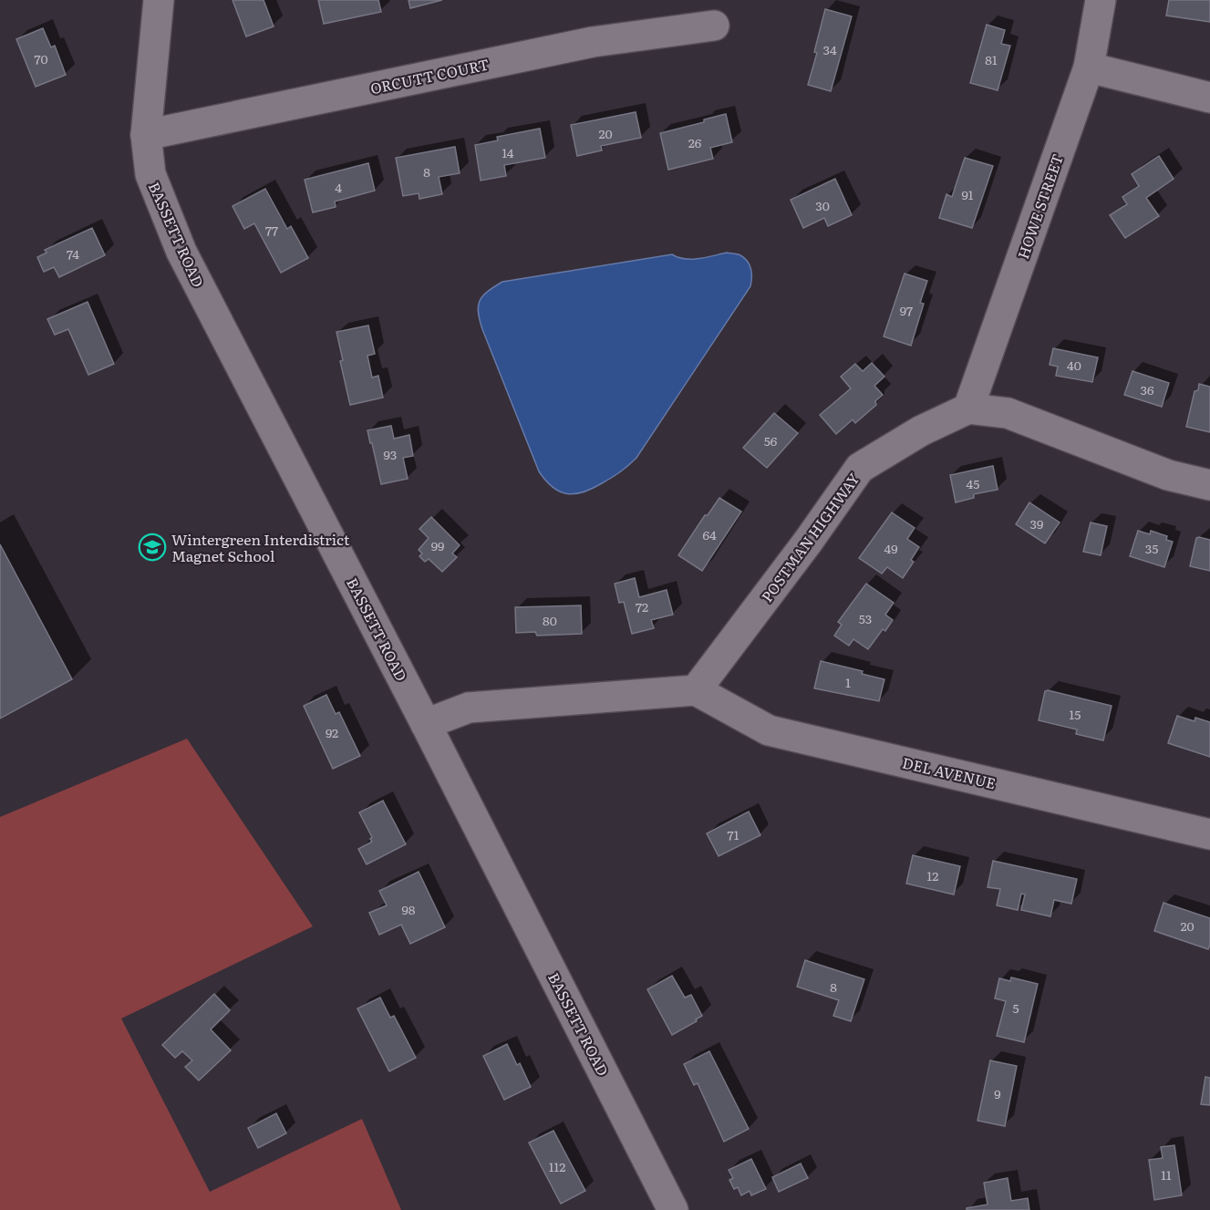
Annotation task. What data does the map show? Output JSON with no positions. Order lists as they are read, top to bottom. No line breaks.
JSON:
{"streets":{"street":["ORCUTT COURT","HOWE STREET","BASSETT ROAD","POSTMAN HIGHWAY","DEL AVENUE"]},"crossings":[["ORCUTT COURT","BASSETT ROAD"],["HOWE STREET","POSTMAN HIGHWAY"],["POSTMAN HIGHWAY","DEL AVENUE"]],"places":{"school or university":["Wintergreen Interdistrict Magnet School"]},"house_numbers":["34","70","81","20","26","14","8","4","91","30","77","74","97","40","36","56","93","45","39","64","99","49","35","72","53","80","1","15","92","71","12","98","20","8","5","9","112","11"]}
